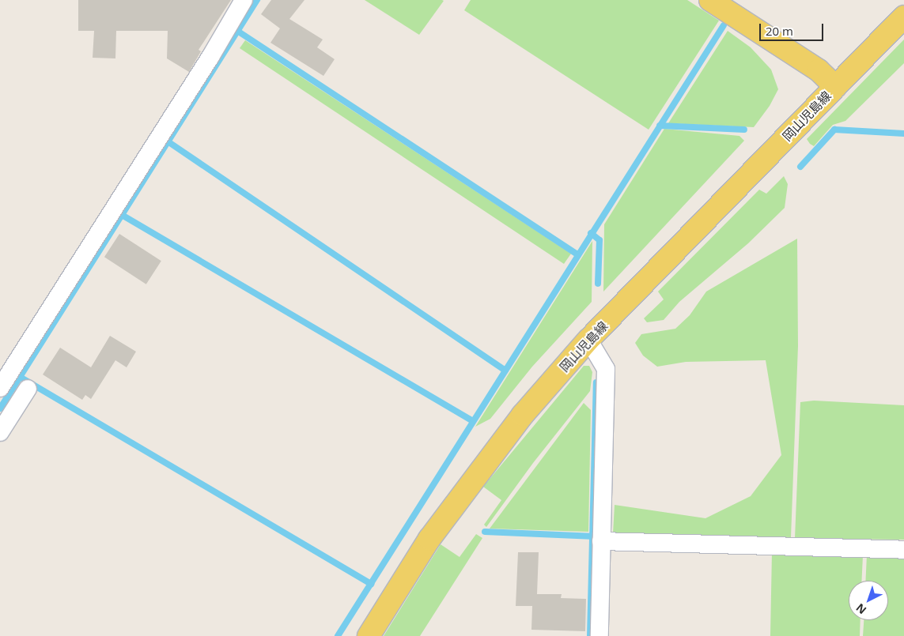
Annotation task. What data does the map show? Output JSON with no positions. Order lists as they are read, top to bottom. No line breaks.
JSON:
{"streets":{"main road":["岡山児島線"]},"scale_bar":"20 m","north":"bottom left"}
